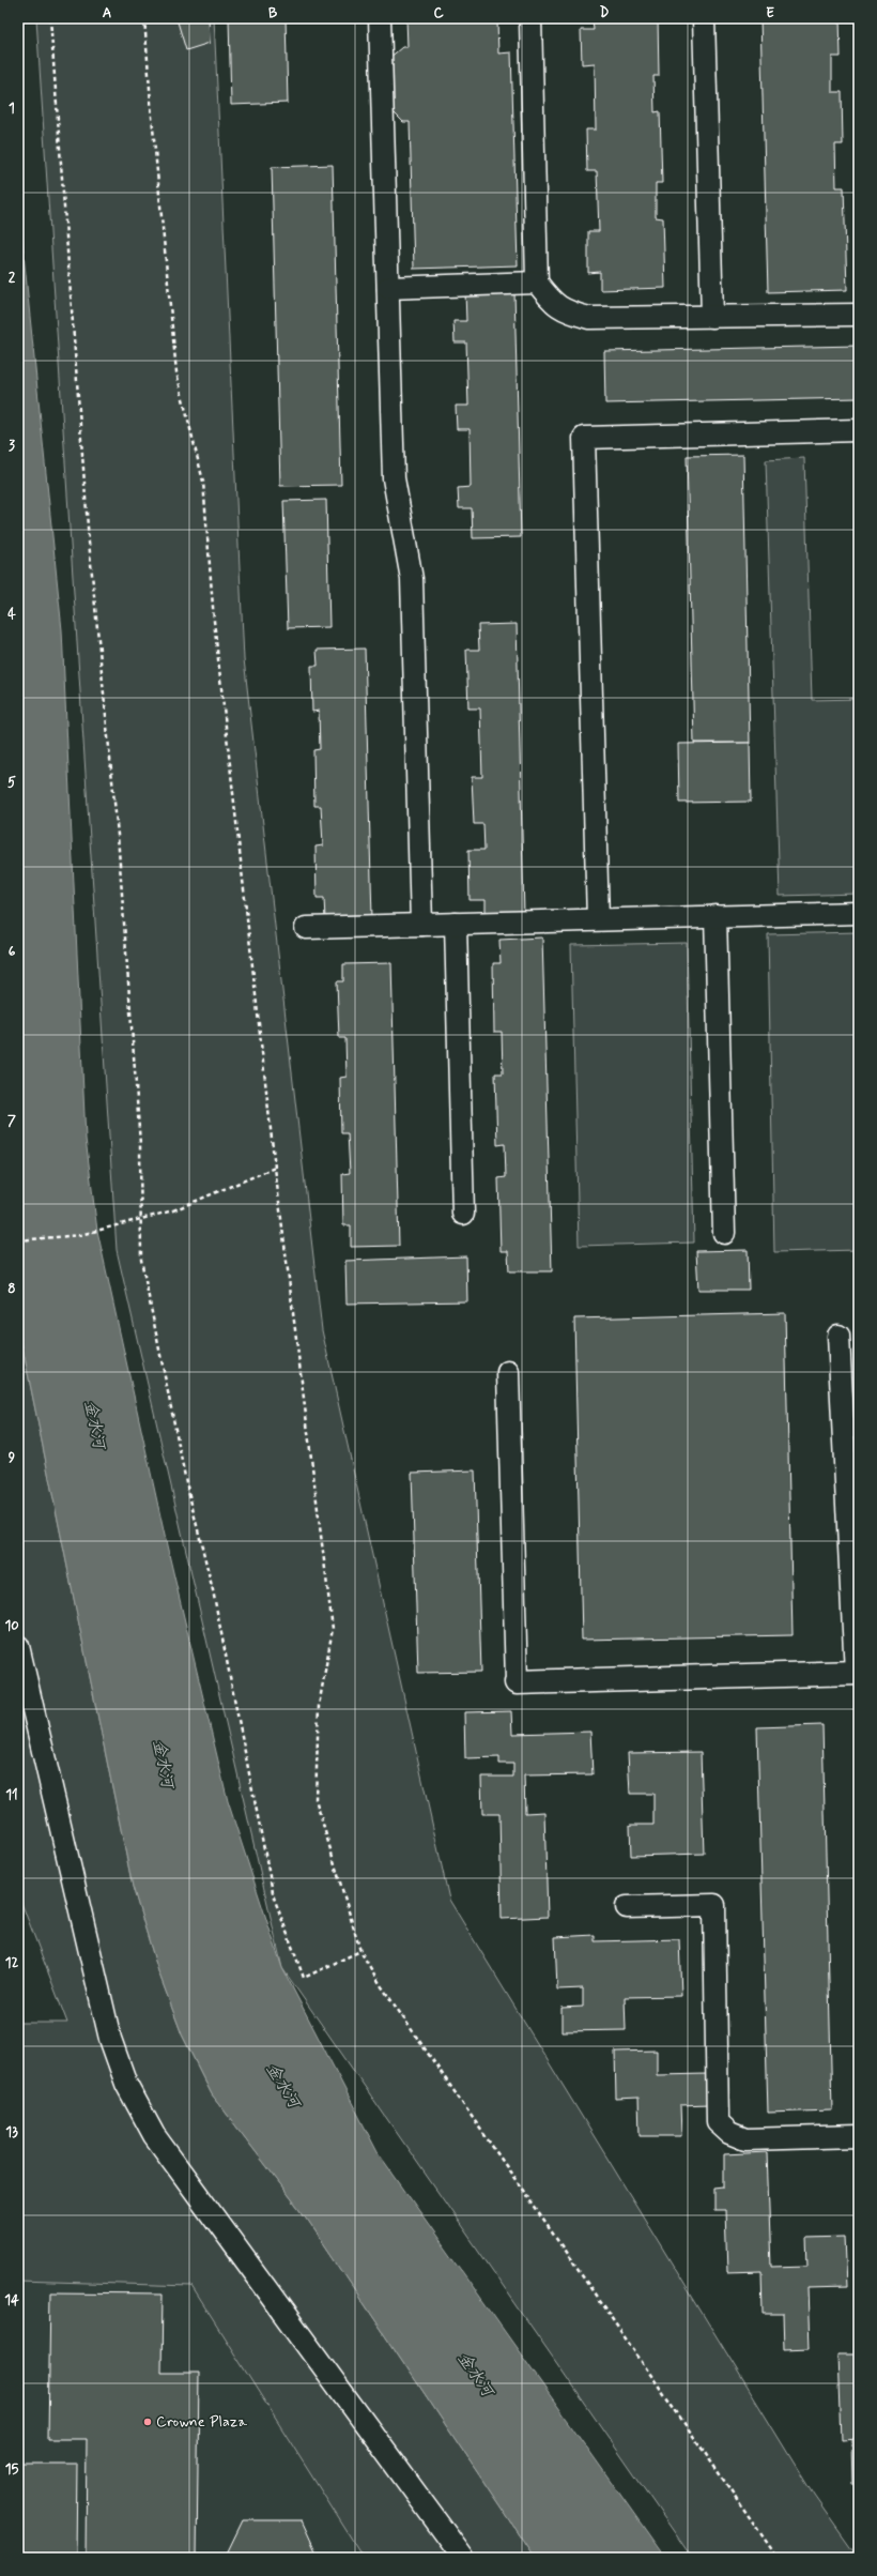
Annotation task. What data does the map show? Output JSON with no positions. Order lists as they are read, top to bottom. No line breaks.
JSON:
{"water":["金水河"],"places":["Crowne Plaza"],"grid":{"columns":["A","B","C","D","E"],"rows":["1","2","3","4","5","6","7","8","9","10","11","12","13","14","15"]}}
